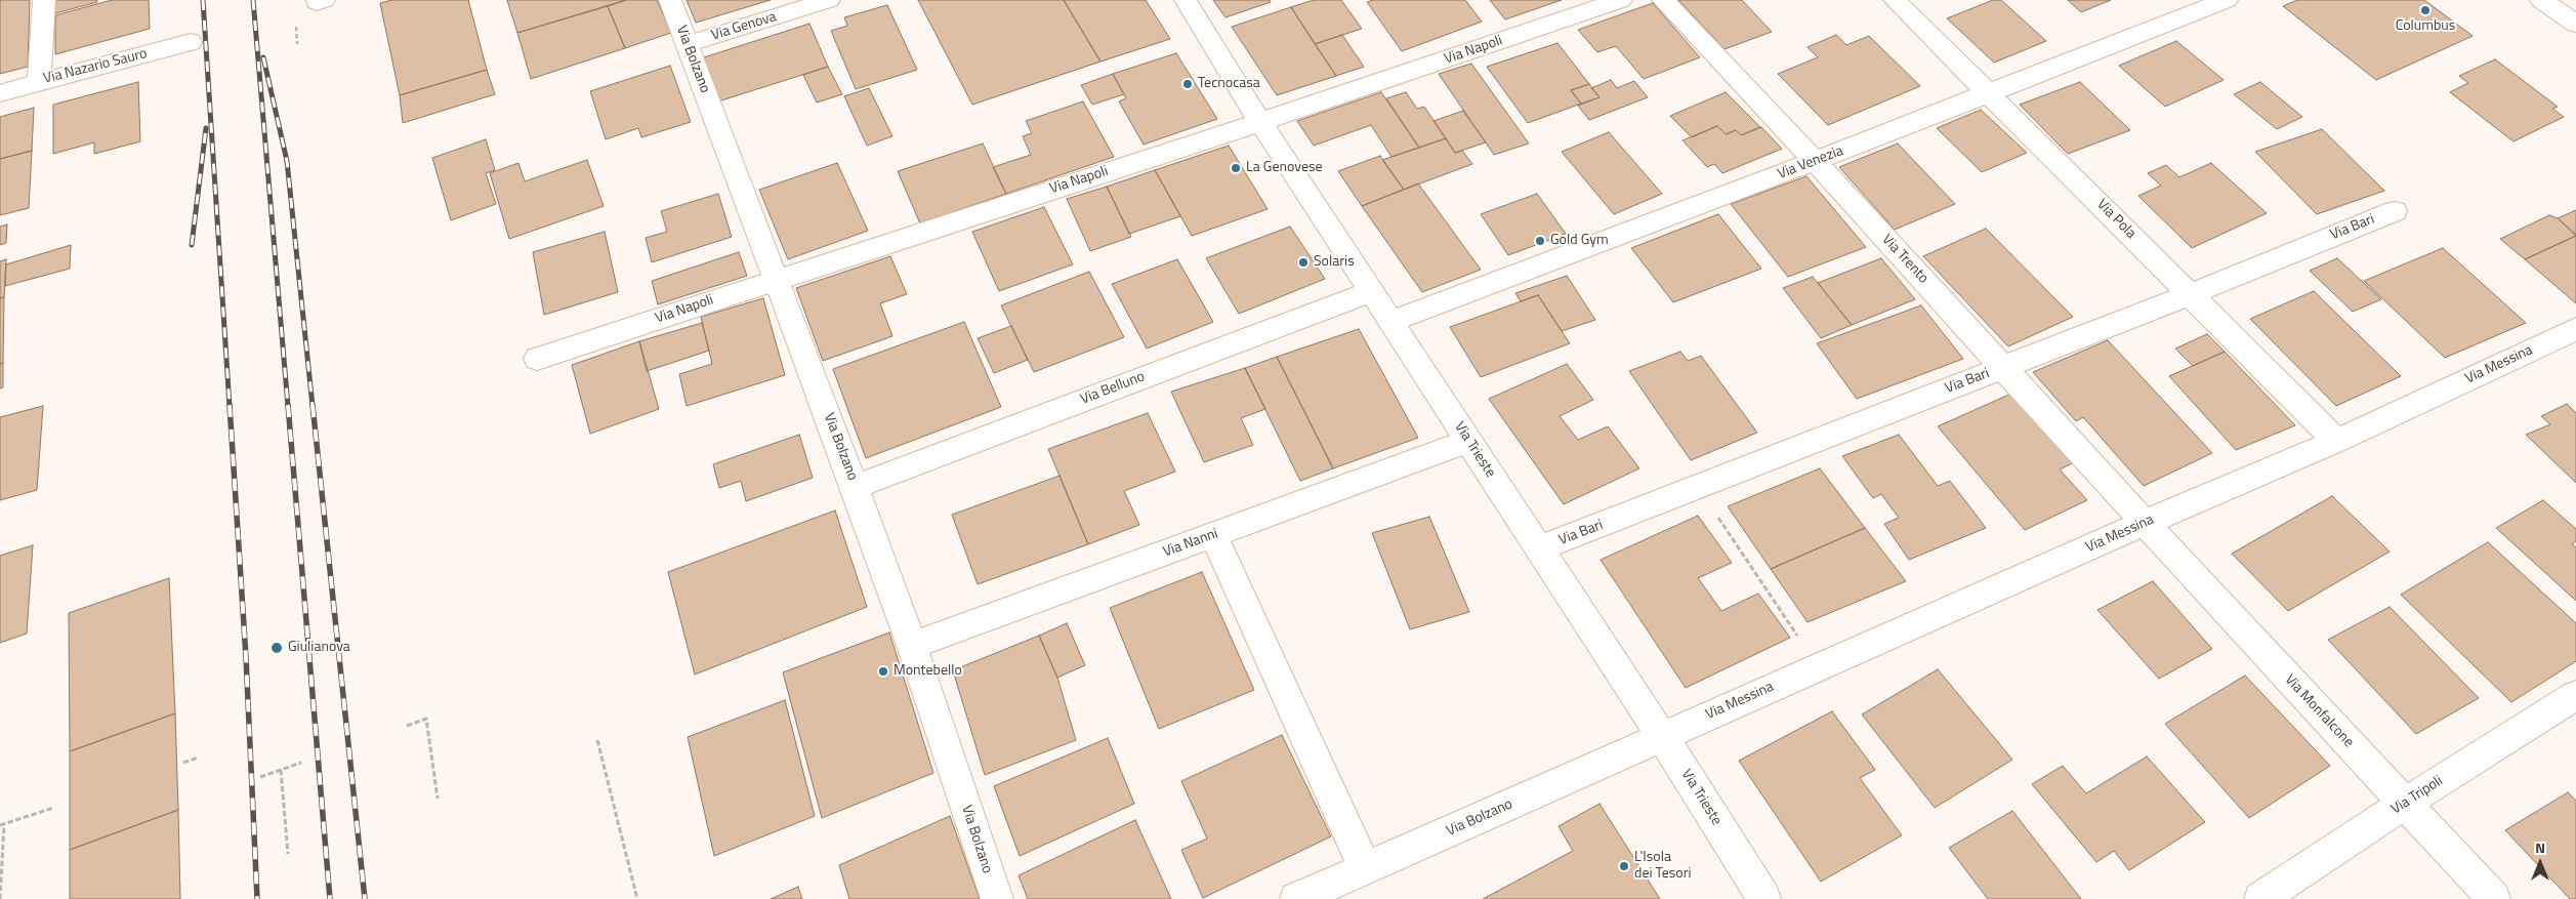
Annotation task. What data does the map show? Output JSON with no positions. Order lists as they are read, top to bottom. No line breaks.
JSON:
{"streets":{"street":["Via Genova","Via Napoli","Via Bolzano","Via Nazario Sauro","Via Venezia","Via Pola","Via Bari","Via Trento","Via Messina","Via Belluno","Via Trieste","Via Nanni","Via Monfalcone","Via Tripoli"]},"crossings":[["Via Genova","Via Bolzano"],["Via Napoli","Via Bolzano"],["Via Napoli","Via Trieste"],["Via Bolzano","Via Messina"],["Via Bolzano","Via Belluno"],["Via Bolzano","Via Trieste"],["Via Bolzano","Via Nanni"],["Via Venezia","Via Pola"],["Via Venezia","Via Trento"],["Via Venezia","Via Trieste"],["Via Pola","Via Bari"],["Via Pola","Via Messina"],["Via Bari","Via Trento"],["Via Bari","Via Trieste"],["Via Trento","Via Messina"],["Via Trento","Via Monfalcone"],["Via Messina","Via Trieste"],["Via Messina","Via Monfalcone"],["Via Belluno","Via Trieste"],["Via Trieste","Via Nanni"],["Via Monfalcone","Via Tripoli"]],"places":["Columbus","Tecnocasa","La Genovese","Gold Gym","Solaris","Giulianova","Montebello","L'Isola dei Tesori"],"north":"top"}
